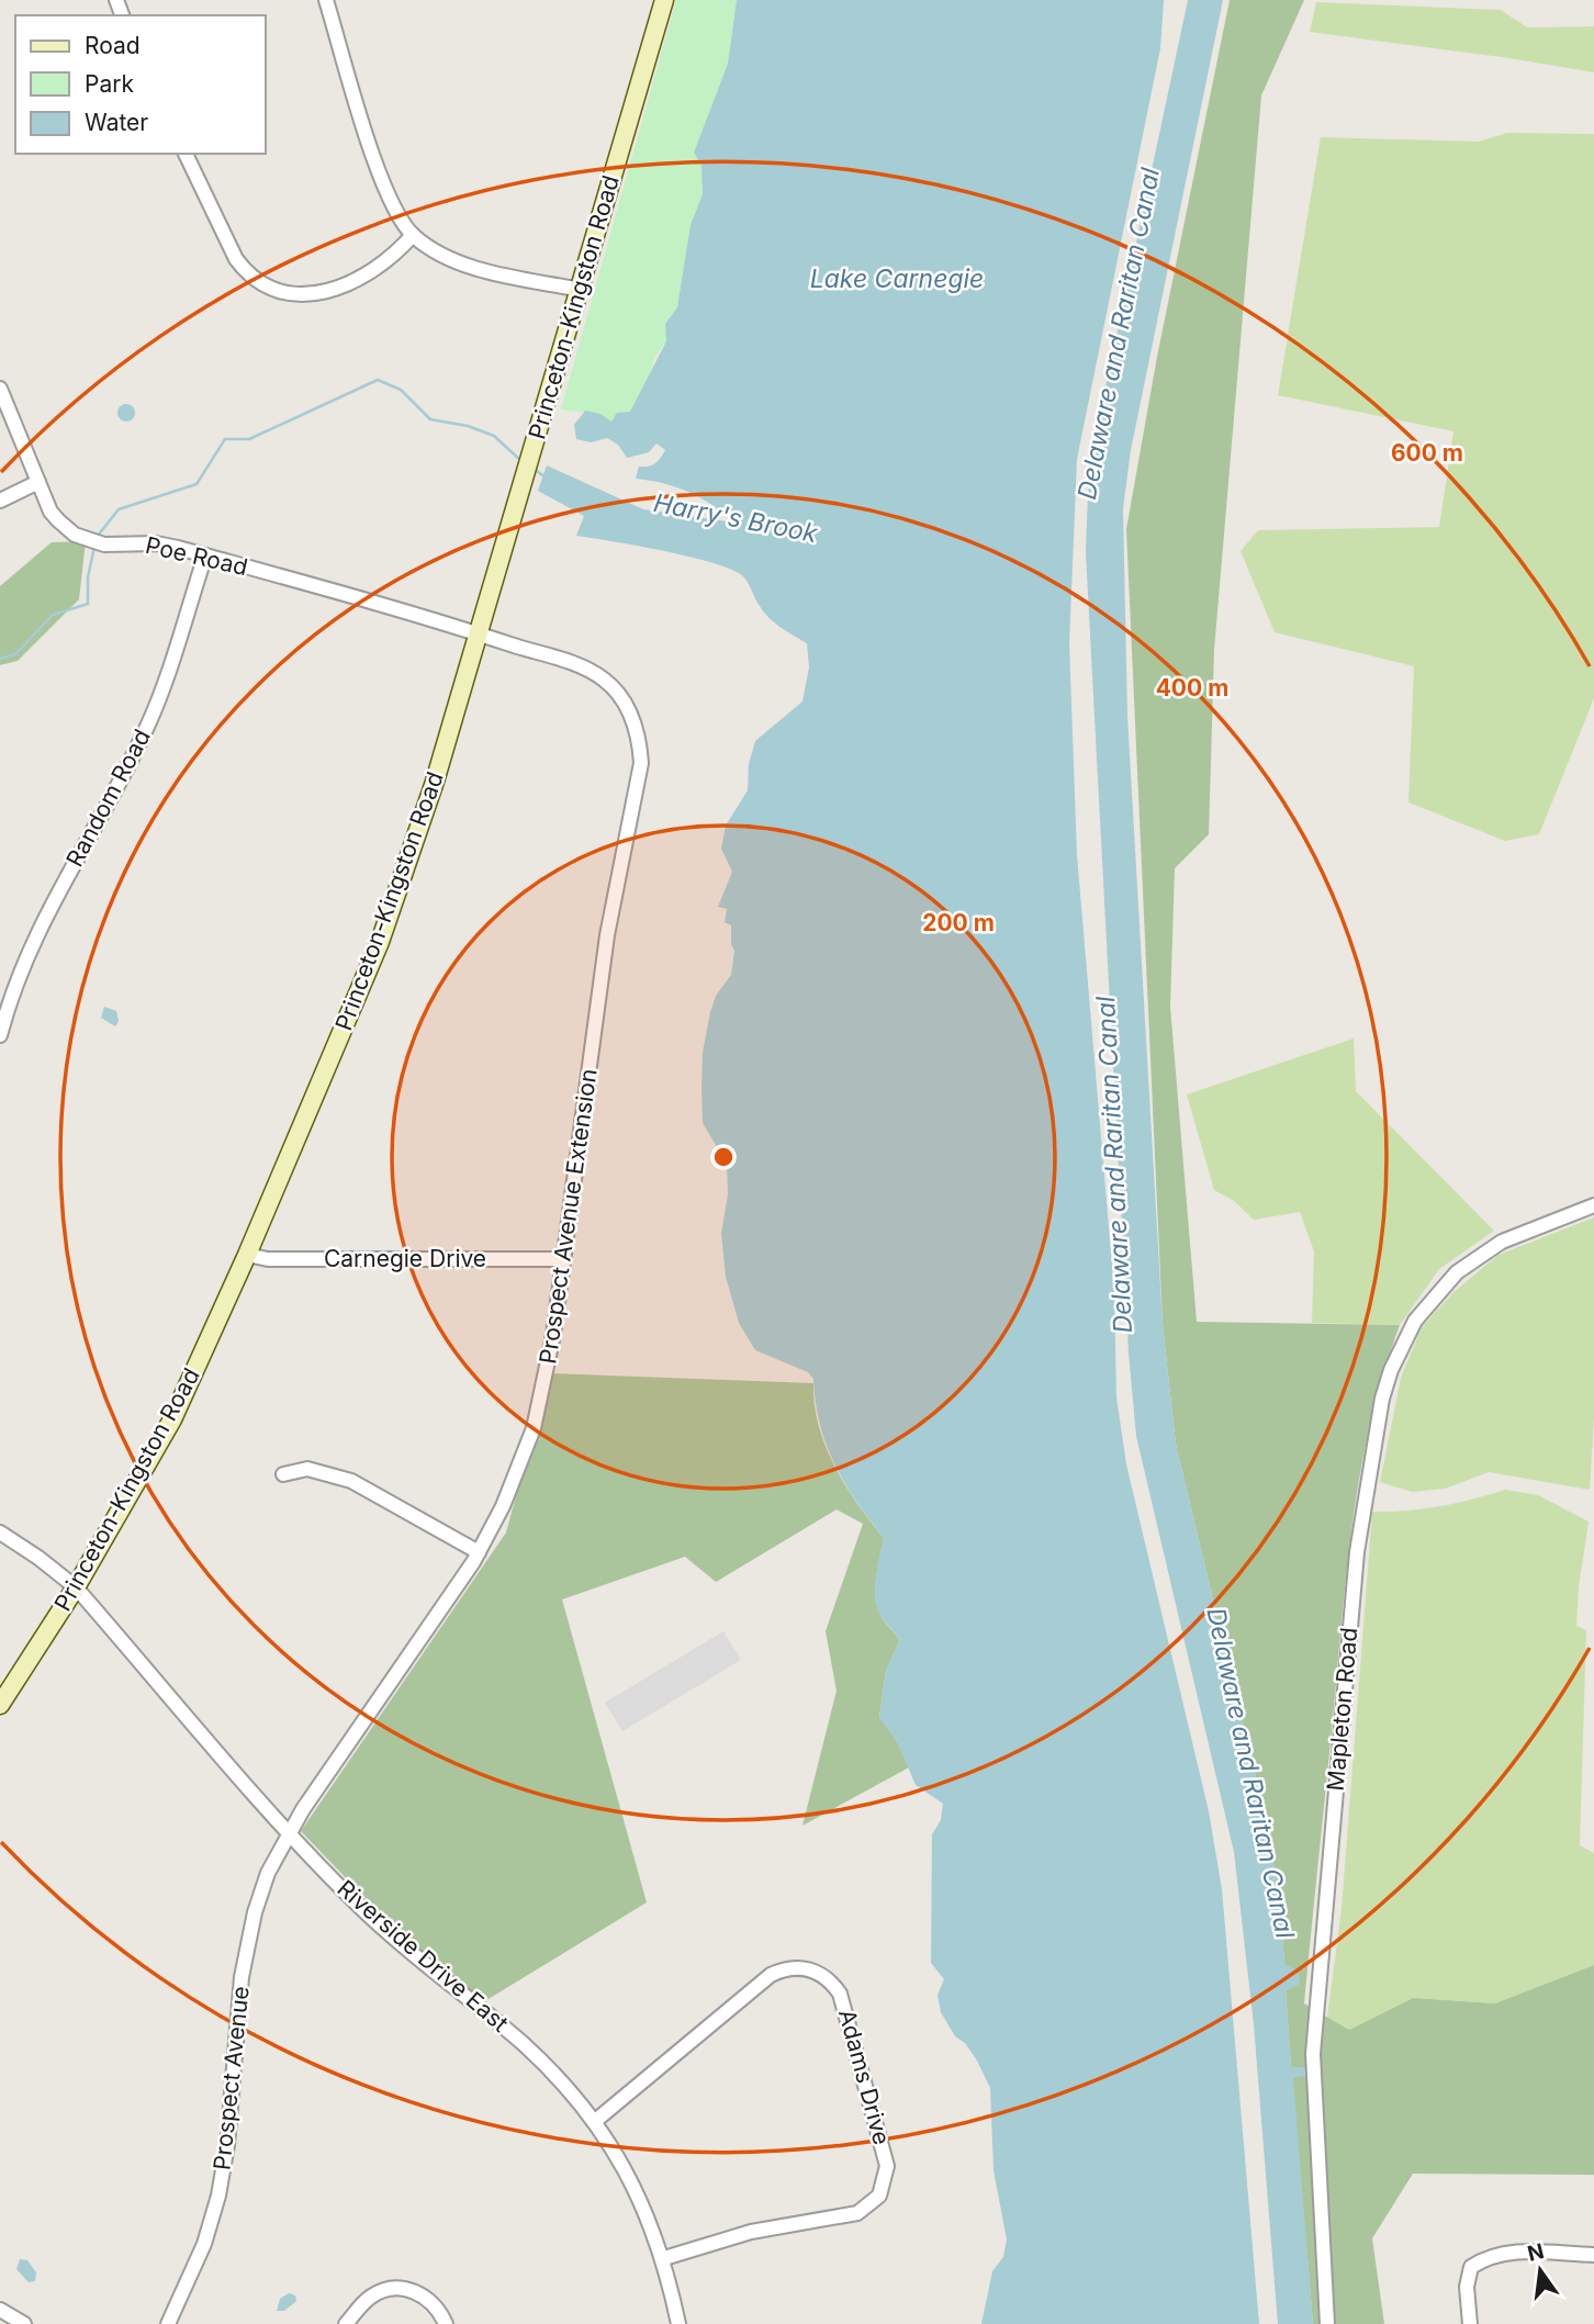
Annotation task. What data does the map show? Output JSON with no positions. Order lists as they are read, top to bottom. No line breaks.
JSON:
{"streets":{"main road":["Princeton-Kingston Road"],"street":["Poe Road","Random Road","Prospect Avenue Extension","Carnegie Drive","Mapleton Road","Riverside Drive East","Adams Drive","Prospect Avenue"]},"crossings":[["Princeton-Kingston Road","Poe Road"],["Princeton-Kingston Road","Prospect Avenue Extension"],["Princeton-Kingston Road","Carnegie Drive"],["Princeton-Kingston Road","Riverside Drive East"],["Poe Road","Random Road"],["Poe Road","Prospect Avenue Extension"],["Prospect Avenue Extension","Carnegie Drive"],["Prospect Avenue Extension","Riverside Drive East"],["Prospect Avenue Extension","Prospect Avenue"],["Riverside Drive East","Adams Drive"],["Riverside Drive East","Prospect Avenue"]],"water":["Lake Carnegie","Delaware and Raritan Canal","Harry's Brook"],"legend":["Road","Park","Water"],"north":"top","rings":["600 m","400 m","200 m"]}
